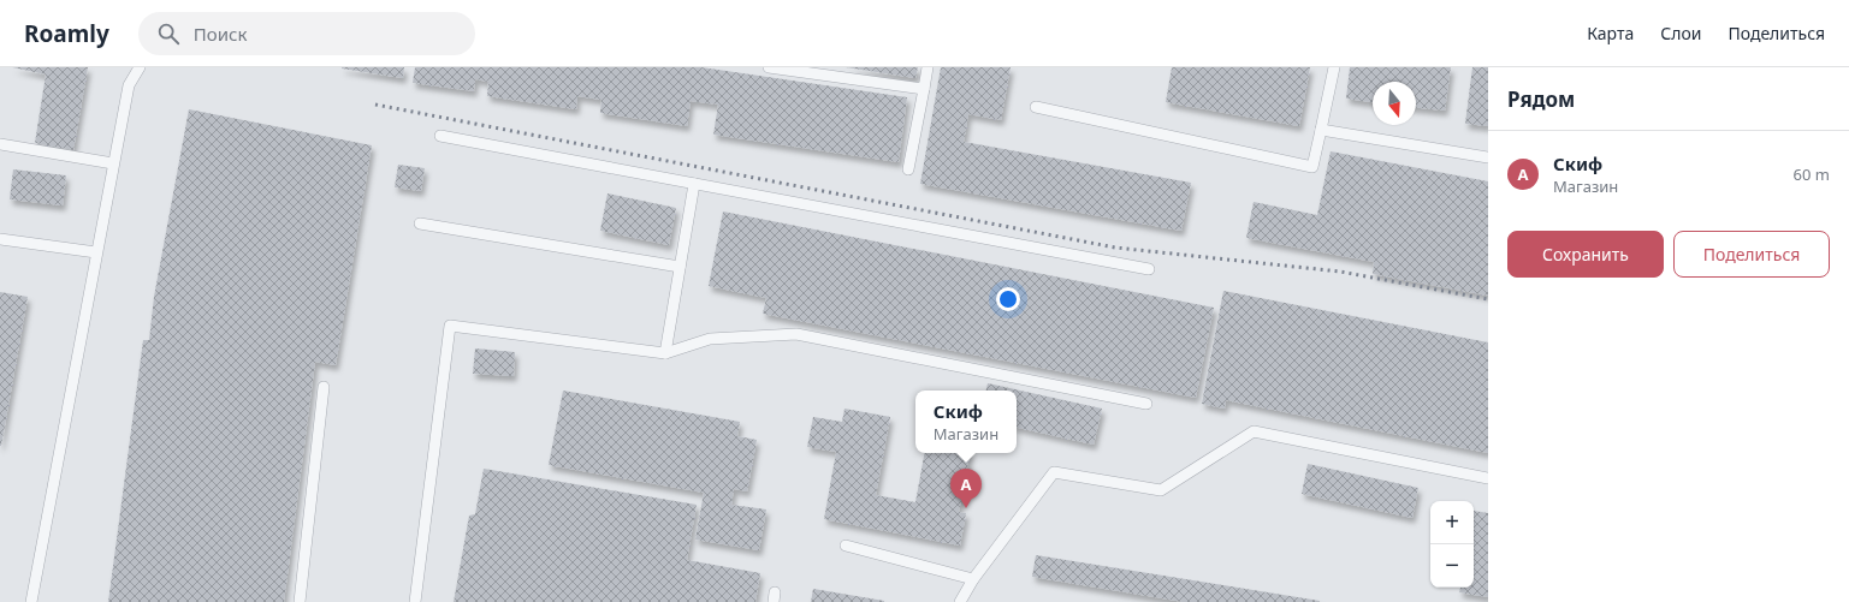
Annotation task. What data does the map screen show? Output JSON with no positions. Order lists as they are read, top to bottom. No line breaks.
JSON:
{"north":"bottom","page":{"header":"Roamly","search":"Поиск","nav":["Карта","Слои","Поделиться"],"heading":"Рядом","list":[{"mark":"A","name":"Скиф","note":"Магазин","value":"60 m"}],"buttons":["Сохранить","Поделиться"],"popup":["Скиф","Магазин"],"pins":"A","map_buttons":["+","−"]}}
